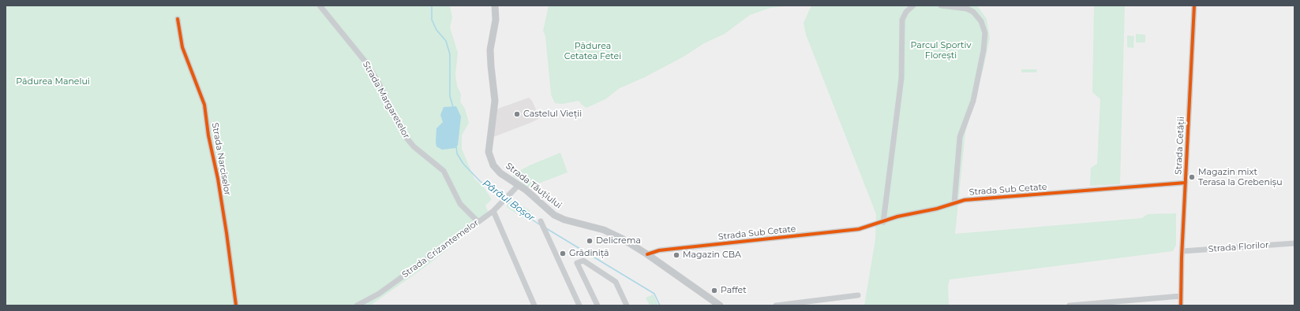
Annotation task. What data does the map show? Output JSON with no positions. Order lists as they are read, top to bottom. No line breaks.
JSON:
{"streets":{"main road":["Strada Tăuțiului"],"street":["Strada Margaretelor","Strada Cetății","Strada Narciselor","Strada Sub Cetate","Strada Florilor","Strada Crizantemelor"]},"crossings":[["Strada Margaretelor","Strada Crizantemelor"],["Strada Cetății","Strada Sub Cetate"],["Strada Cetății","Strada Florilor"],["Strada Tăuțiului","Strada Sub Cetate"],["Strada Tăuțiului","Strada Crizantemelor"]],"water":["Pârâul Boșor"],"parks":["Parcul Sportiv Florești","Pădurea Cetatea Fetei","Pădurea Manelui"],"places":["Castelul Vieții","Magazin mixt Terasa la Grebenișu","Delicrema","Grădiniță","Magazin CBA","Paffet"]}
